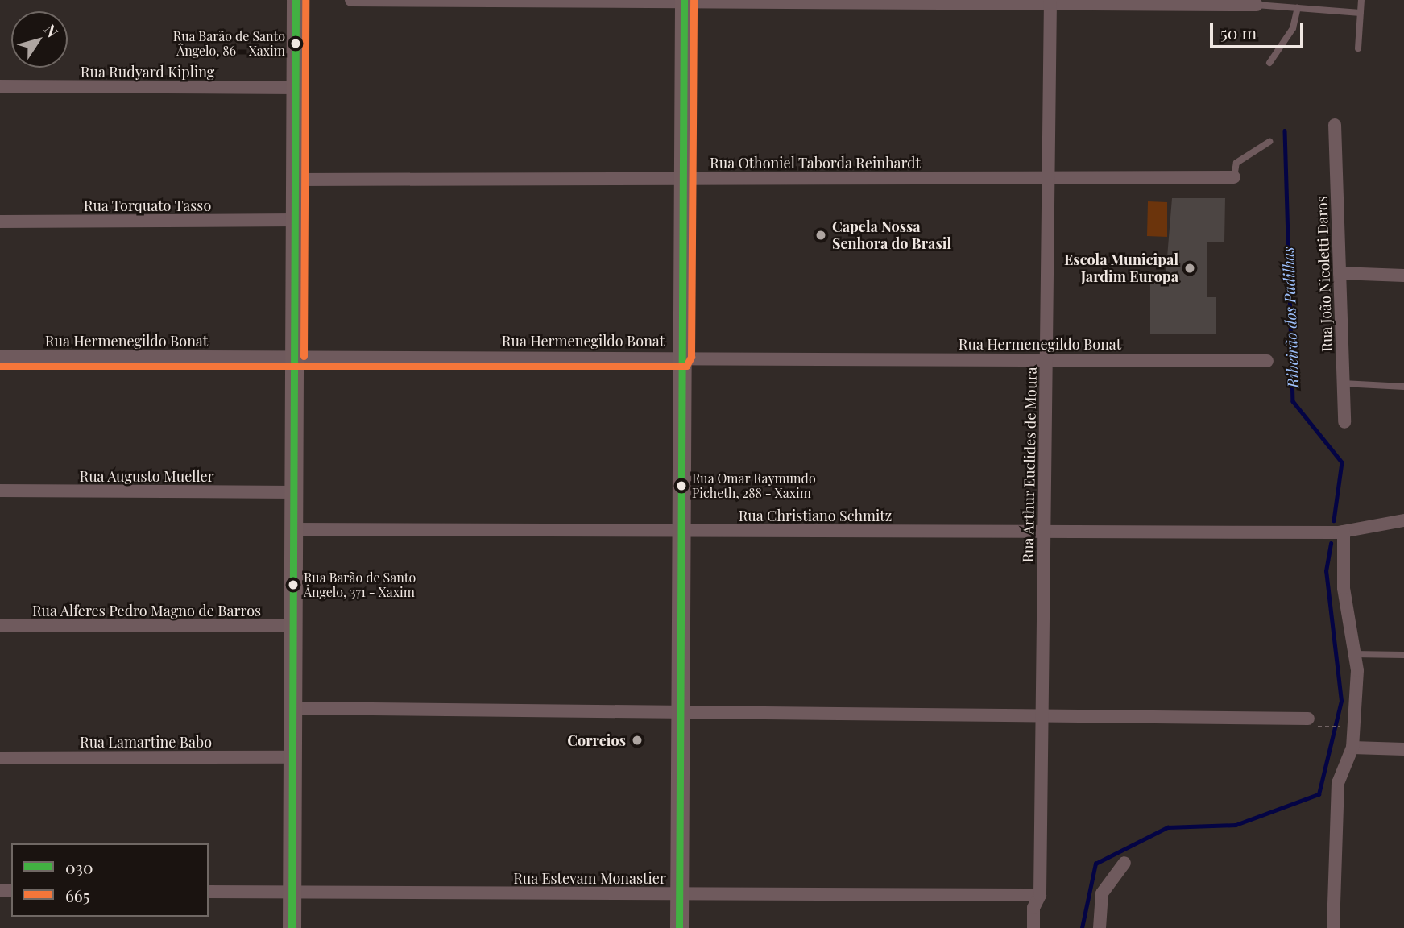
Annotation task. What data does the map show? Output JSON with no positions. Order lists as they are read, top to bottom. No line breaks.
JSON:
{"streets":{"street":["Rua Rudyard Kipling","Rua Othoniel Taborda Reinhardt","Rua Torquato Tasso","Rua João Nicoletti Daros","Rua Hermenegildo Bonat","Rua Arthur Euclides de Moura","Rua Augusto Mueller","Rua Christiano Schmitz","Rua Alferes Pedro Magno de Barros","Rua Lamartine Babo","Rua Estevam Monastier"]},"crossings":[["Rua Othoniel Taborda Reinhardt","Rua Arthur Euclides de Moura"],["Rua Hermenegildo Bonat","Rua Arthur Euclides de Moura"],["Rua Arthur Euclides de Moura","Rua Christiano Schmitz"],["Rua Arthur Euclides de Moura","Rua Estevam Monastier"]],"water":["Ribeirão dos Padilhas"],"places":["Rua Barão de Santo Ângelo, 86 - Xaxim","Capela Nossa Senhora do Brasil","Escola Municipal Jardim Europa","Rua Omar Raymundo Picheth, 288 - Xaxim","Rua Barão de Santo Ângelo, 371 - Xaxim","Correios"],"lines":["transit line 030","transit line 665"],"legend":["030","665"],"scale_bar":"50 m","north":"top right"}
